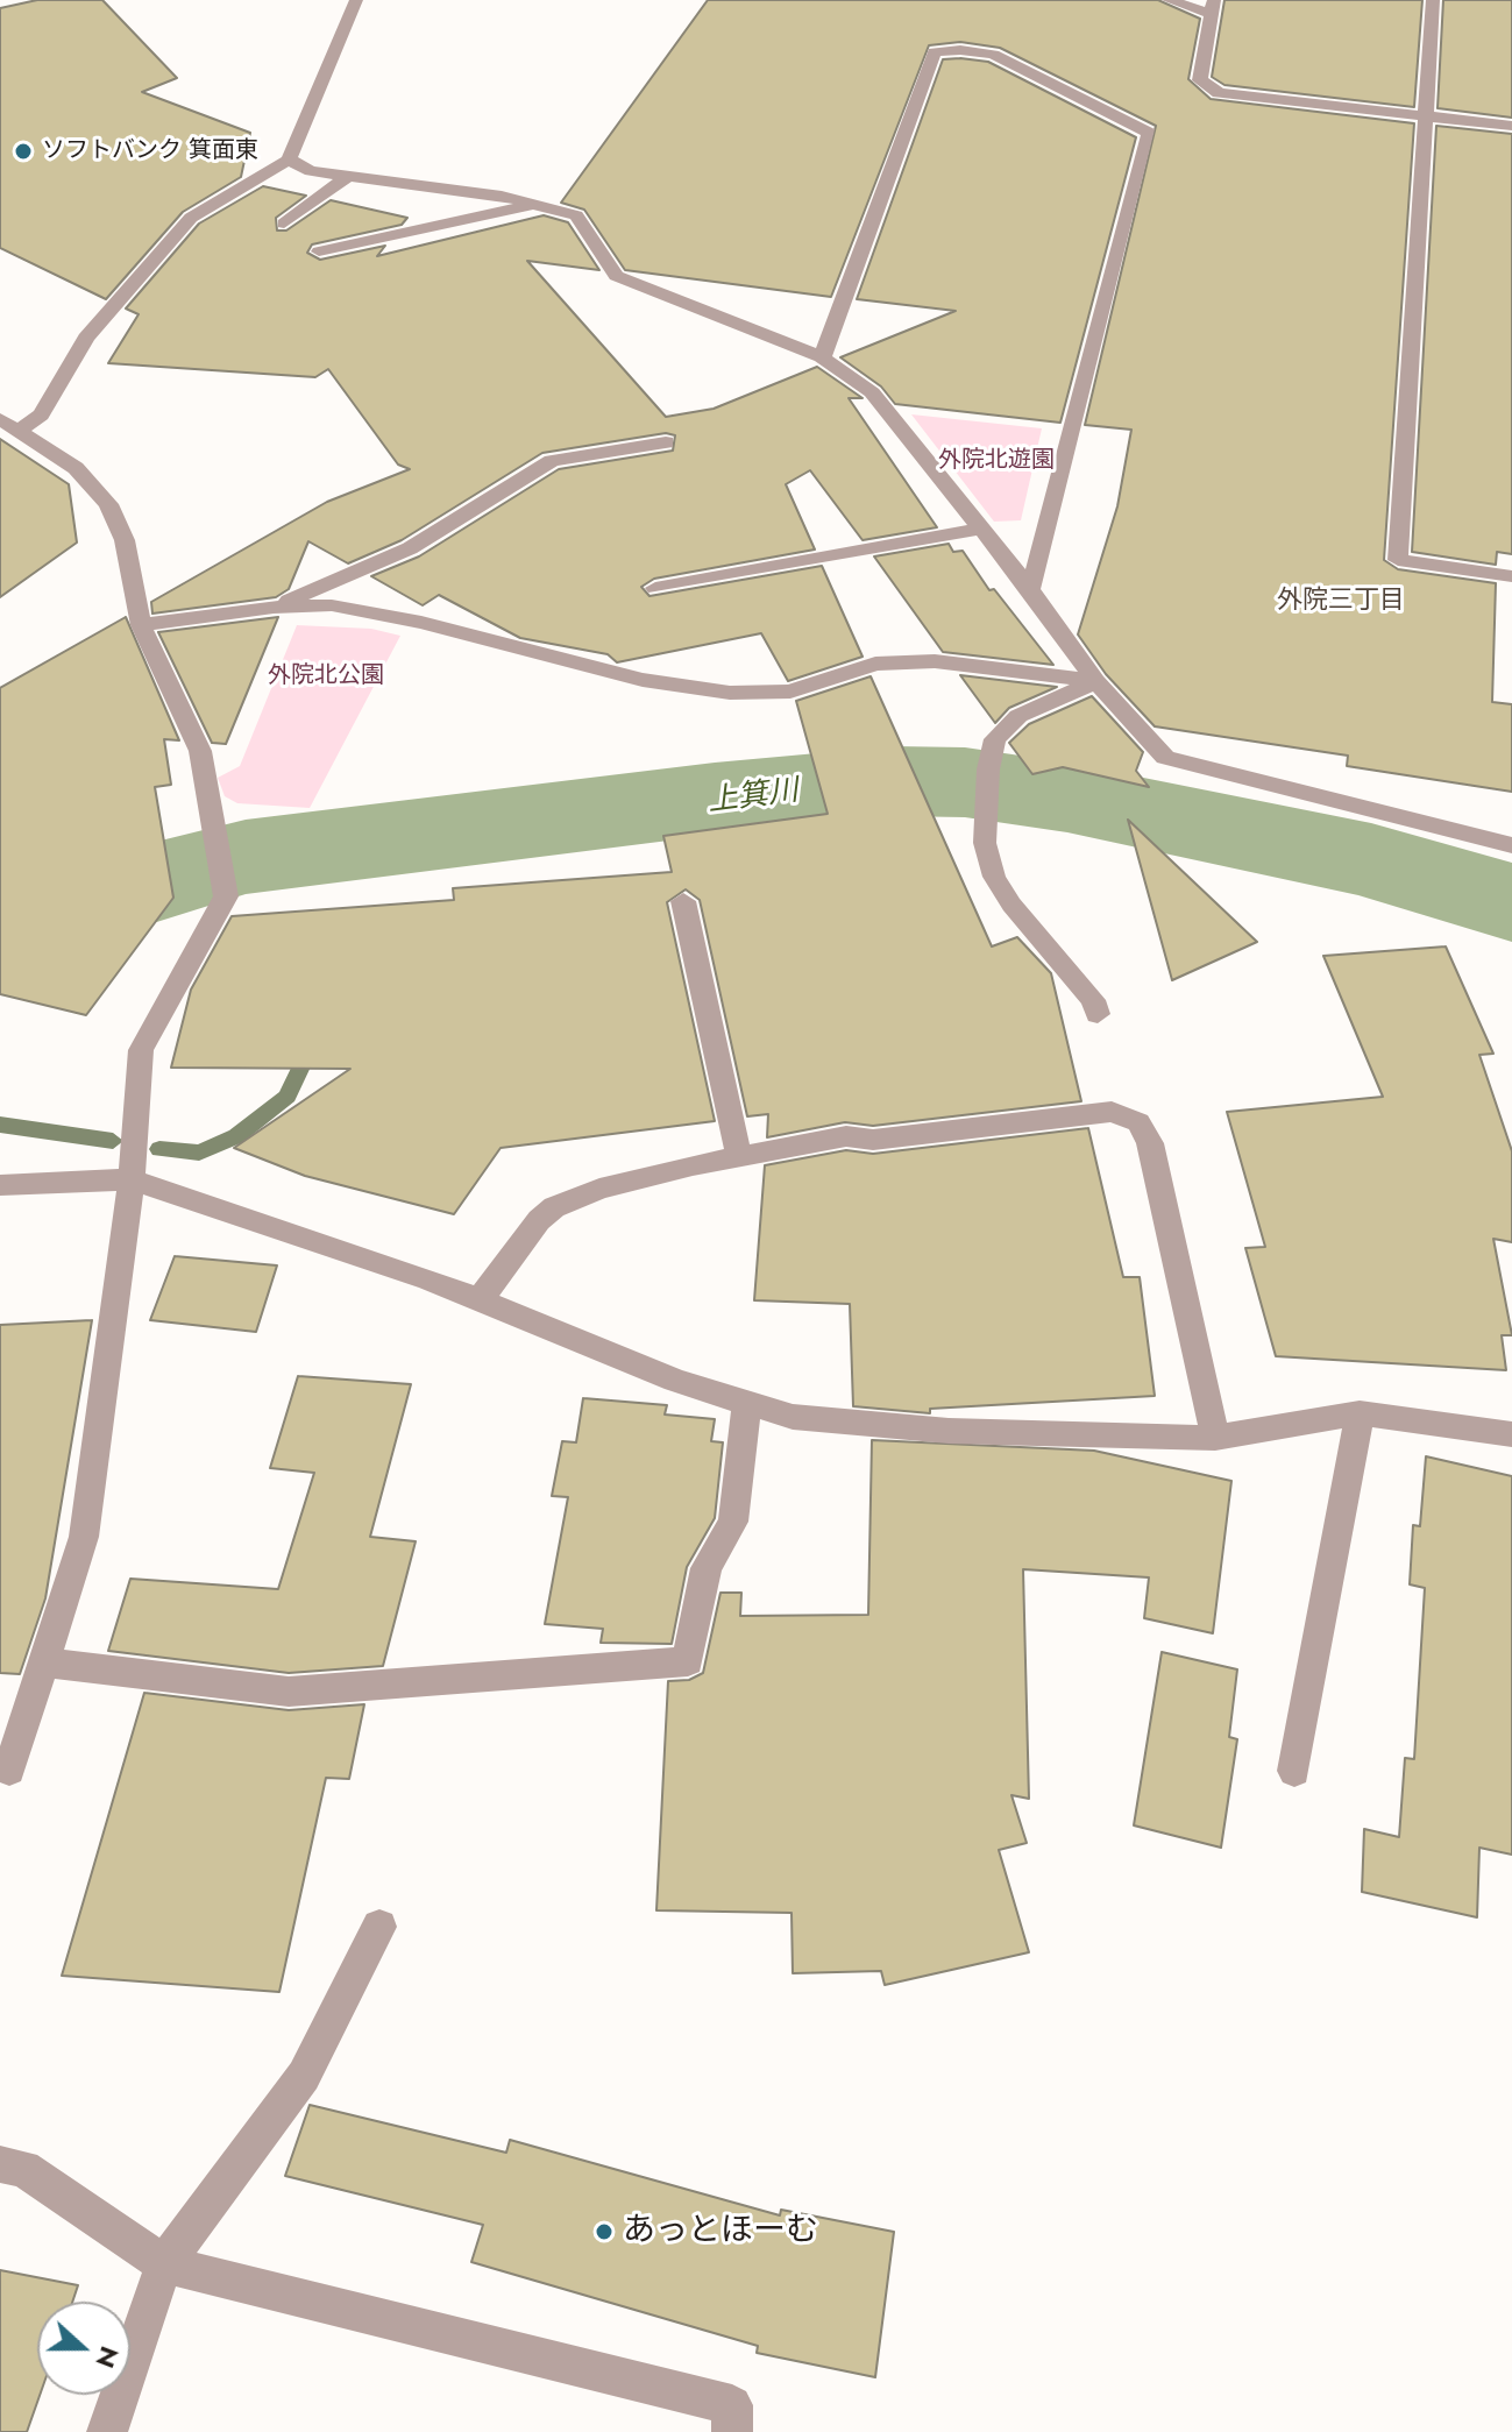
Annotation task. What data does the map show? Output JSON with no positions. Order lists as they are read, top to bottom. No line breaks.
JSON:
{"districts":["外院三丁目"],"water":["上箕川"],"parks":["外院北遊園","外院北公園"],"places":["ソフトバンク 箕面東","あっとほーむ"],"north":"right"}
